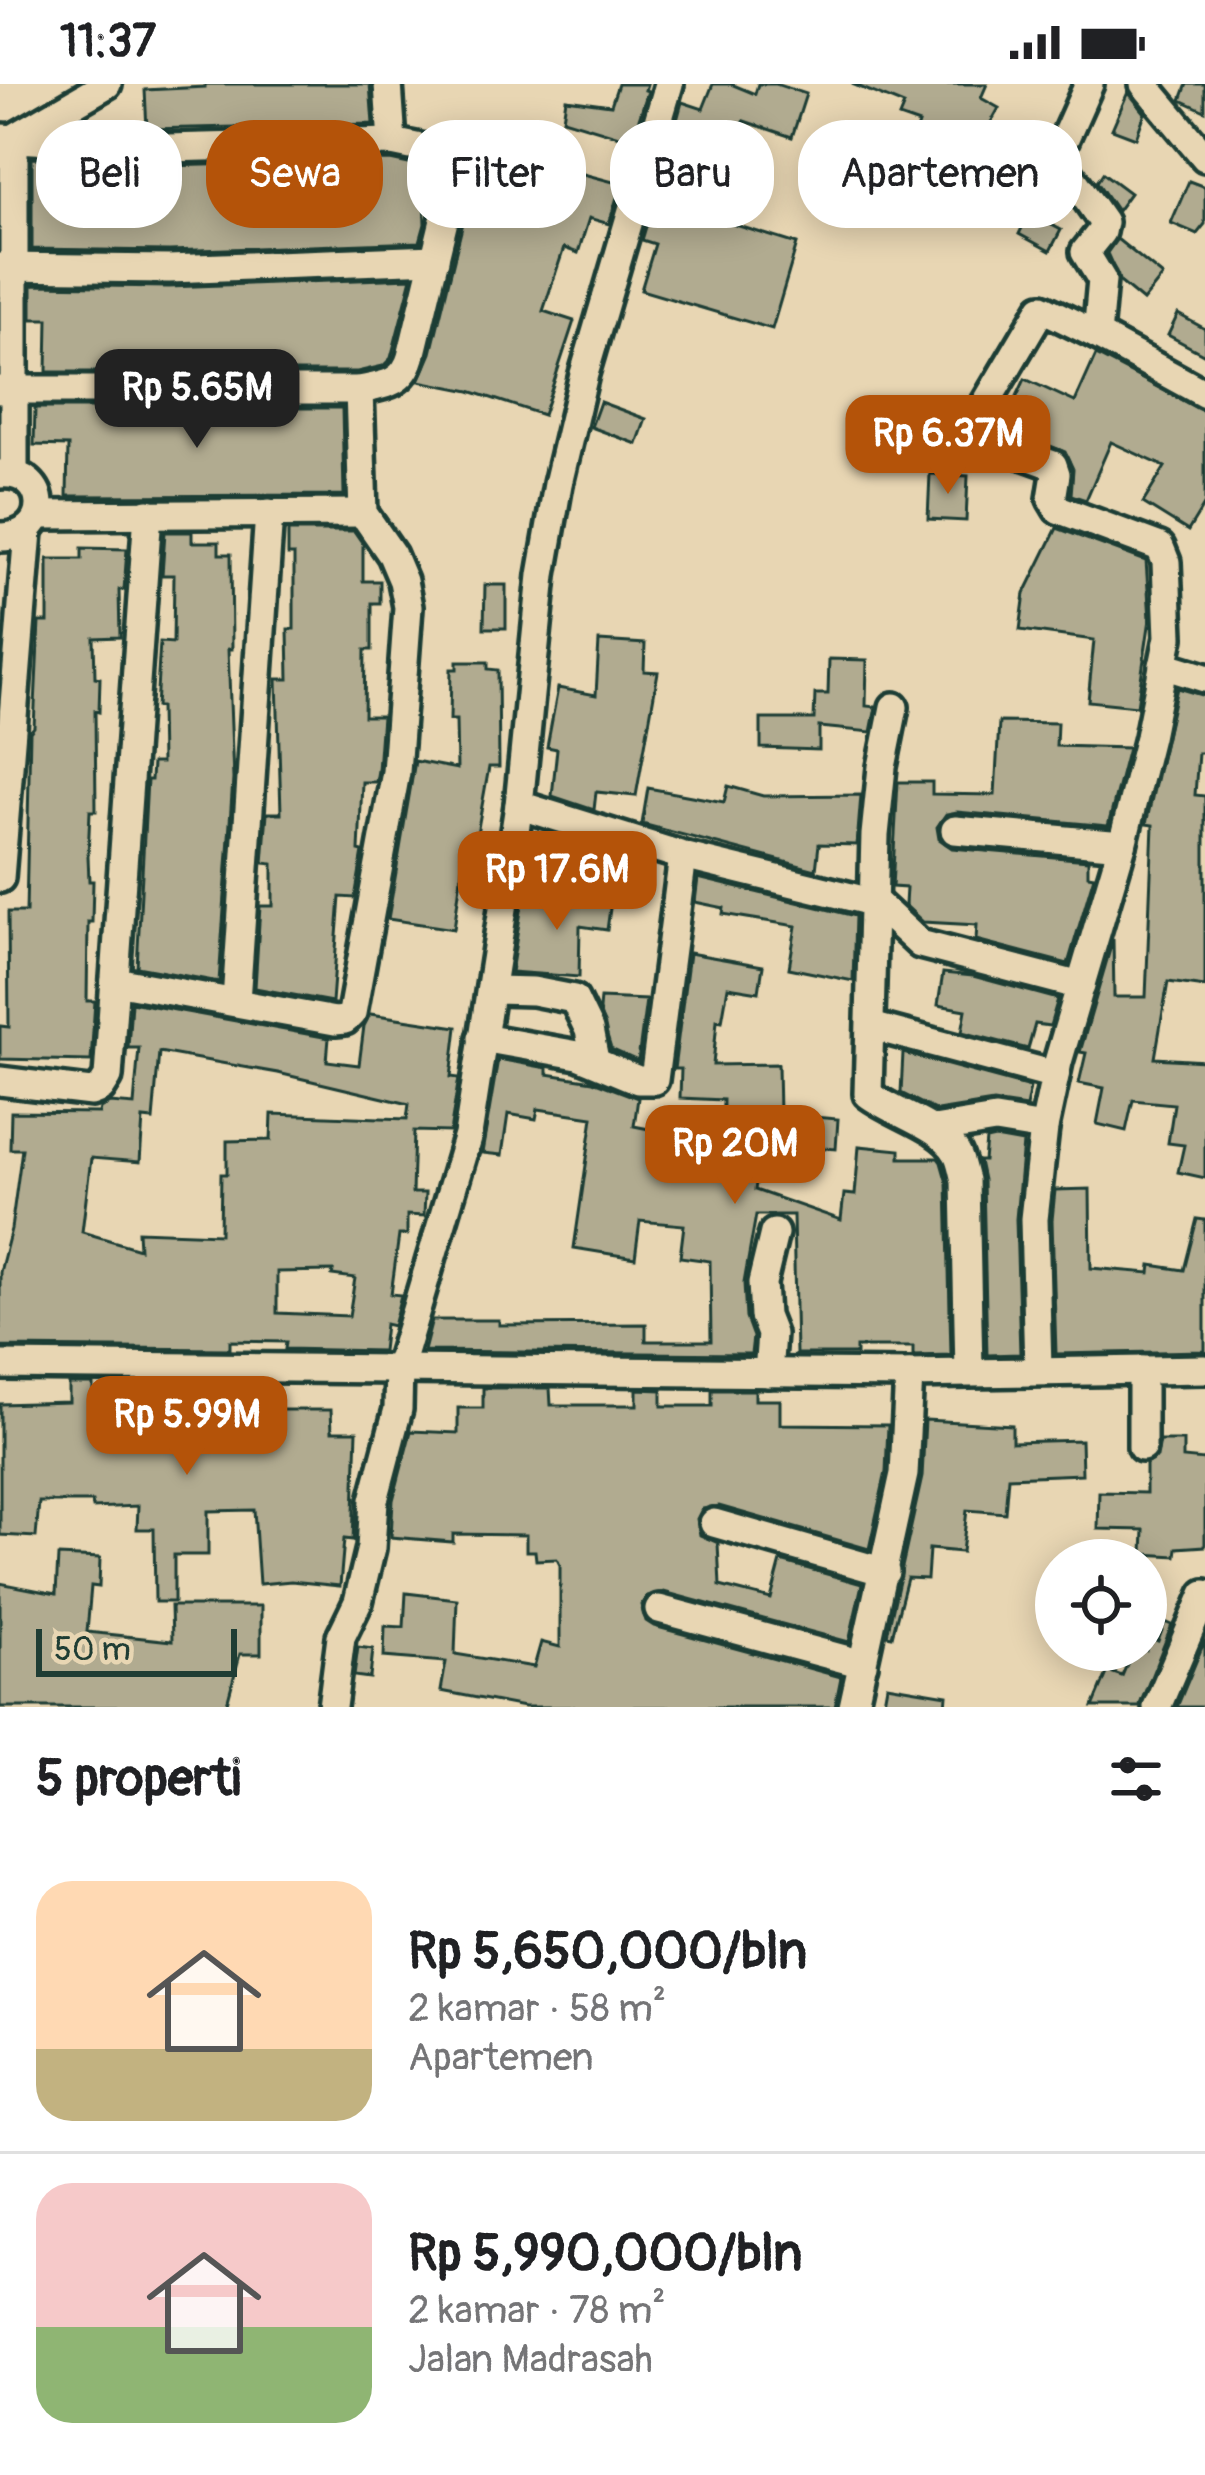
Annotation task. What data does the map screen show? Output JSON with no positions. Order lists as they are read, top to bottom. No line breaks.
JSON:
{"scale_bar":"50 m","page":{"status":"11:37","chip":["Beli","Sewa","Filter","Baru","Apartemen"],"price":["Rp 5.65M","Rp 6.37M","Rp 17.6M","Rp 20M","Rp 5.99M"],"scale":"50 m","heading":"5 properti","list":[{"name":"Rp 5,650,000/bln","note":"2 kamar · 58 m² · Apartemen"},{"name":"Rp 5,990,000/bln","note":"2 kamar · 78 m² · Jalan Madrasah"}]}}
